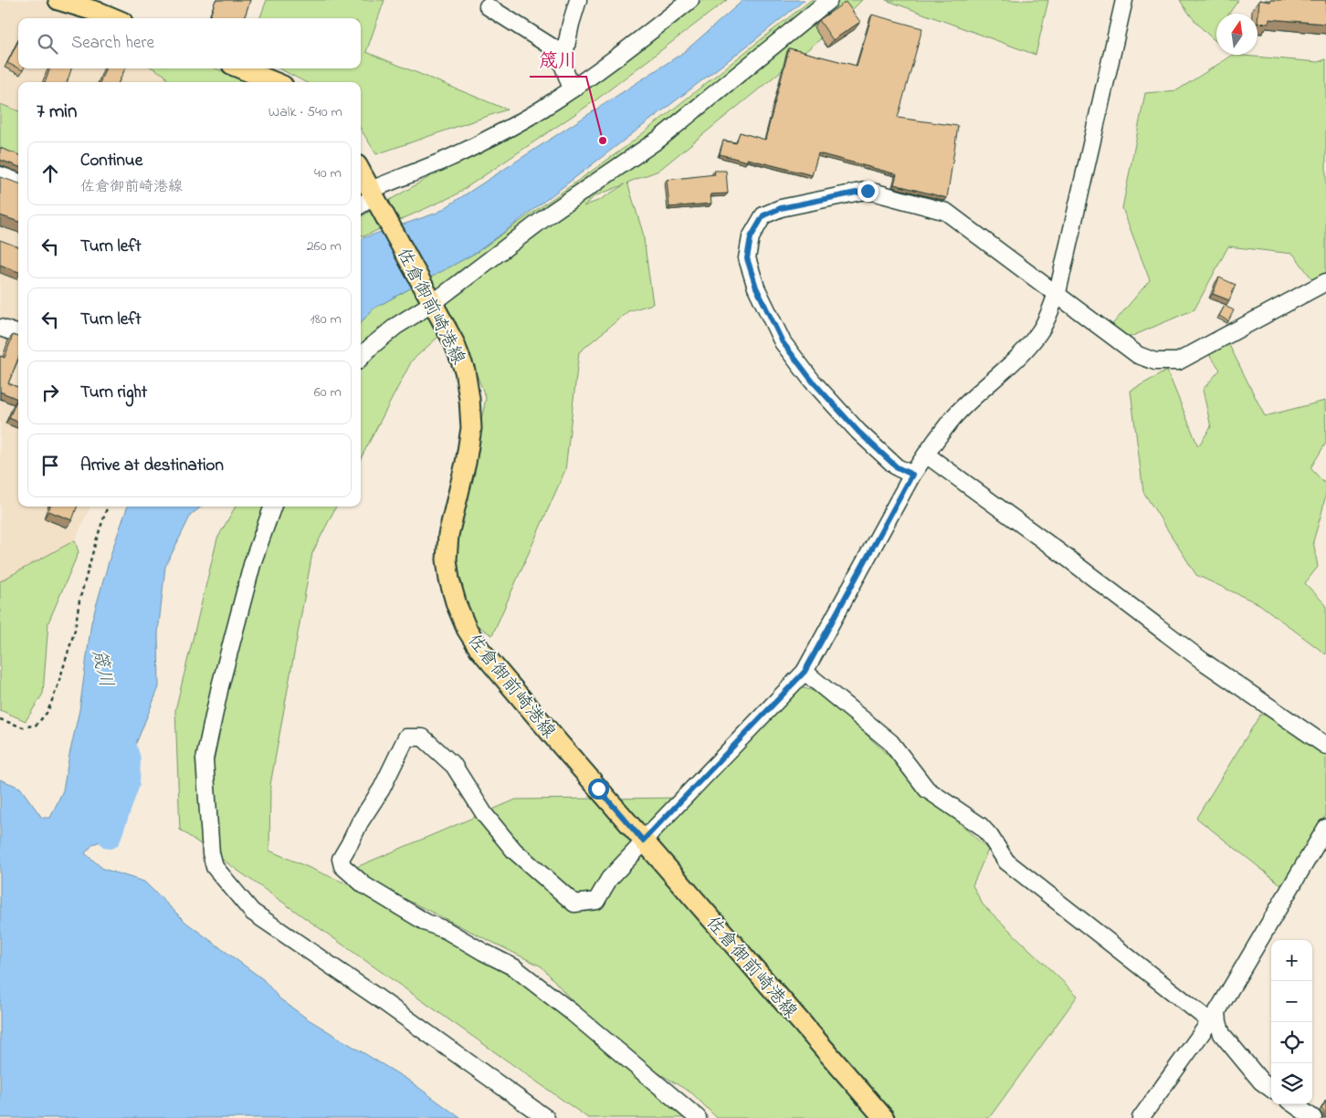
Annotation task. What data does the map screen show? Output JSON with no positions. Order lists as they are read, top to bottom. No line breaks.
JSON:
{"streets":{"main road":["佐倉御前崎港線"]},"water":["筬川"],"places":["筬川"],"north":"top","page":{"search":"Search here","heading":["7 min","Walk · 540 m"],"list":[["Continue","佐倉御前崎港線","40 m"],["Turn left","260 m"],["Turn left","180 m"],["Turn right","60 m"],"Arrive at destination"],"map_buttons":["+","−"]}}
